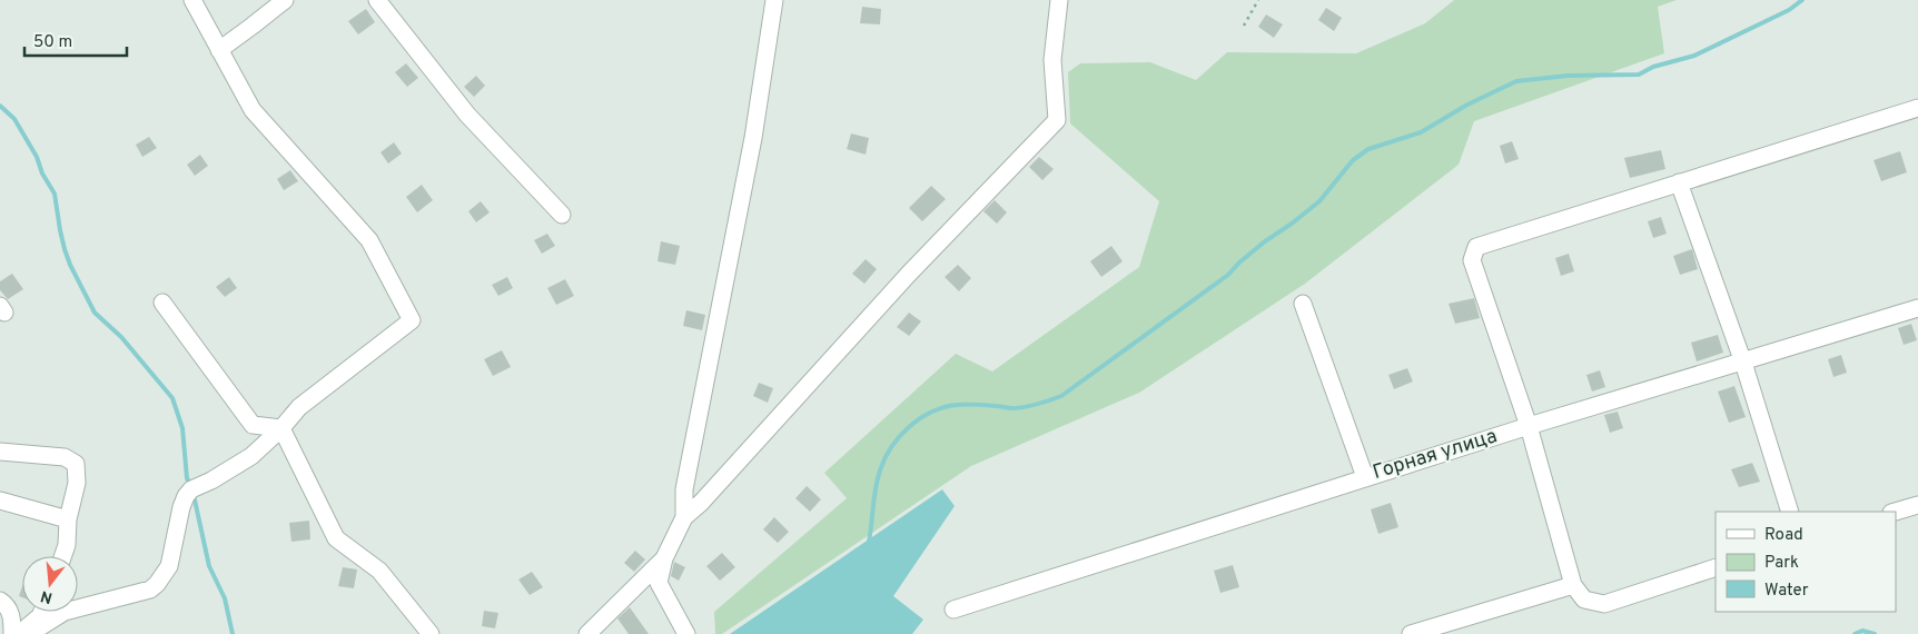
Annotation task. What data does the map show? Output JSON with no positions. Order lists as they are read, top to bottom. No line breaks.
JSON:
{"streets":{"street":["Горная улица"]},"legend":["Road","Park","Water"],"scale_bar":"50 m","north":"bottom"}
